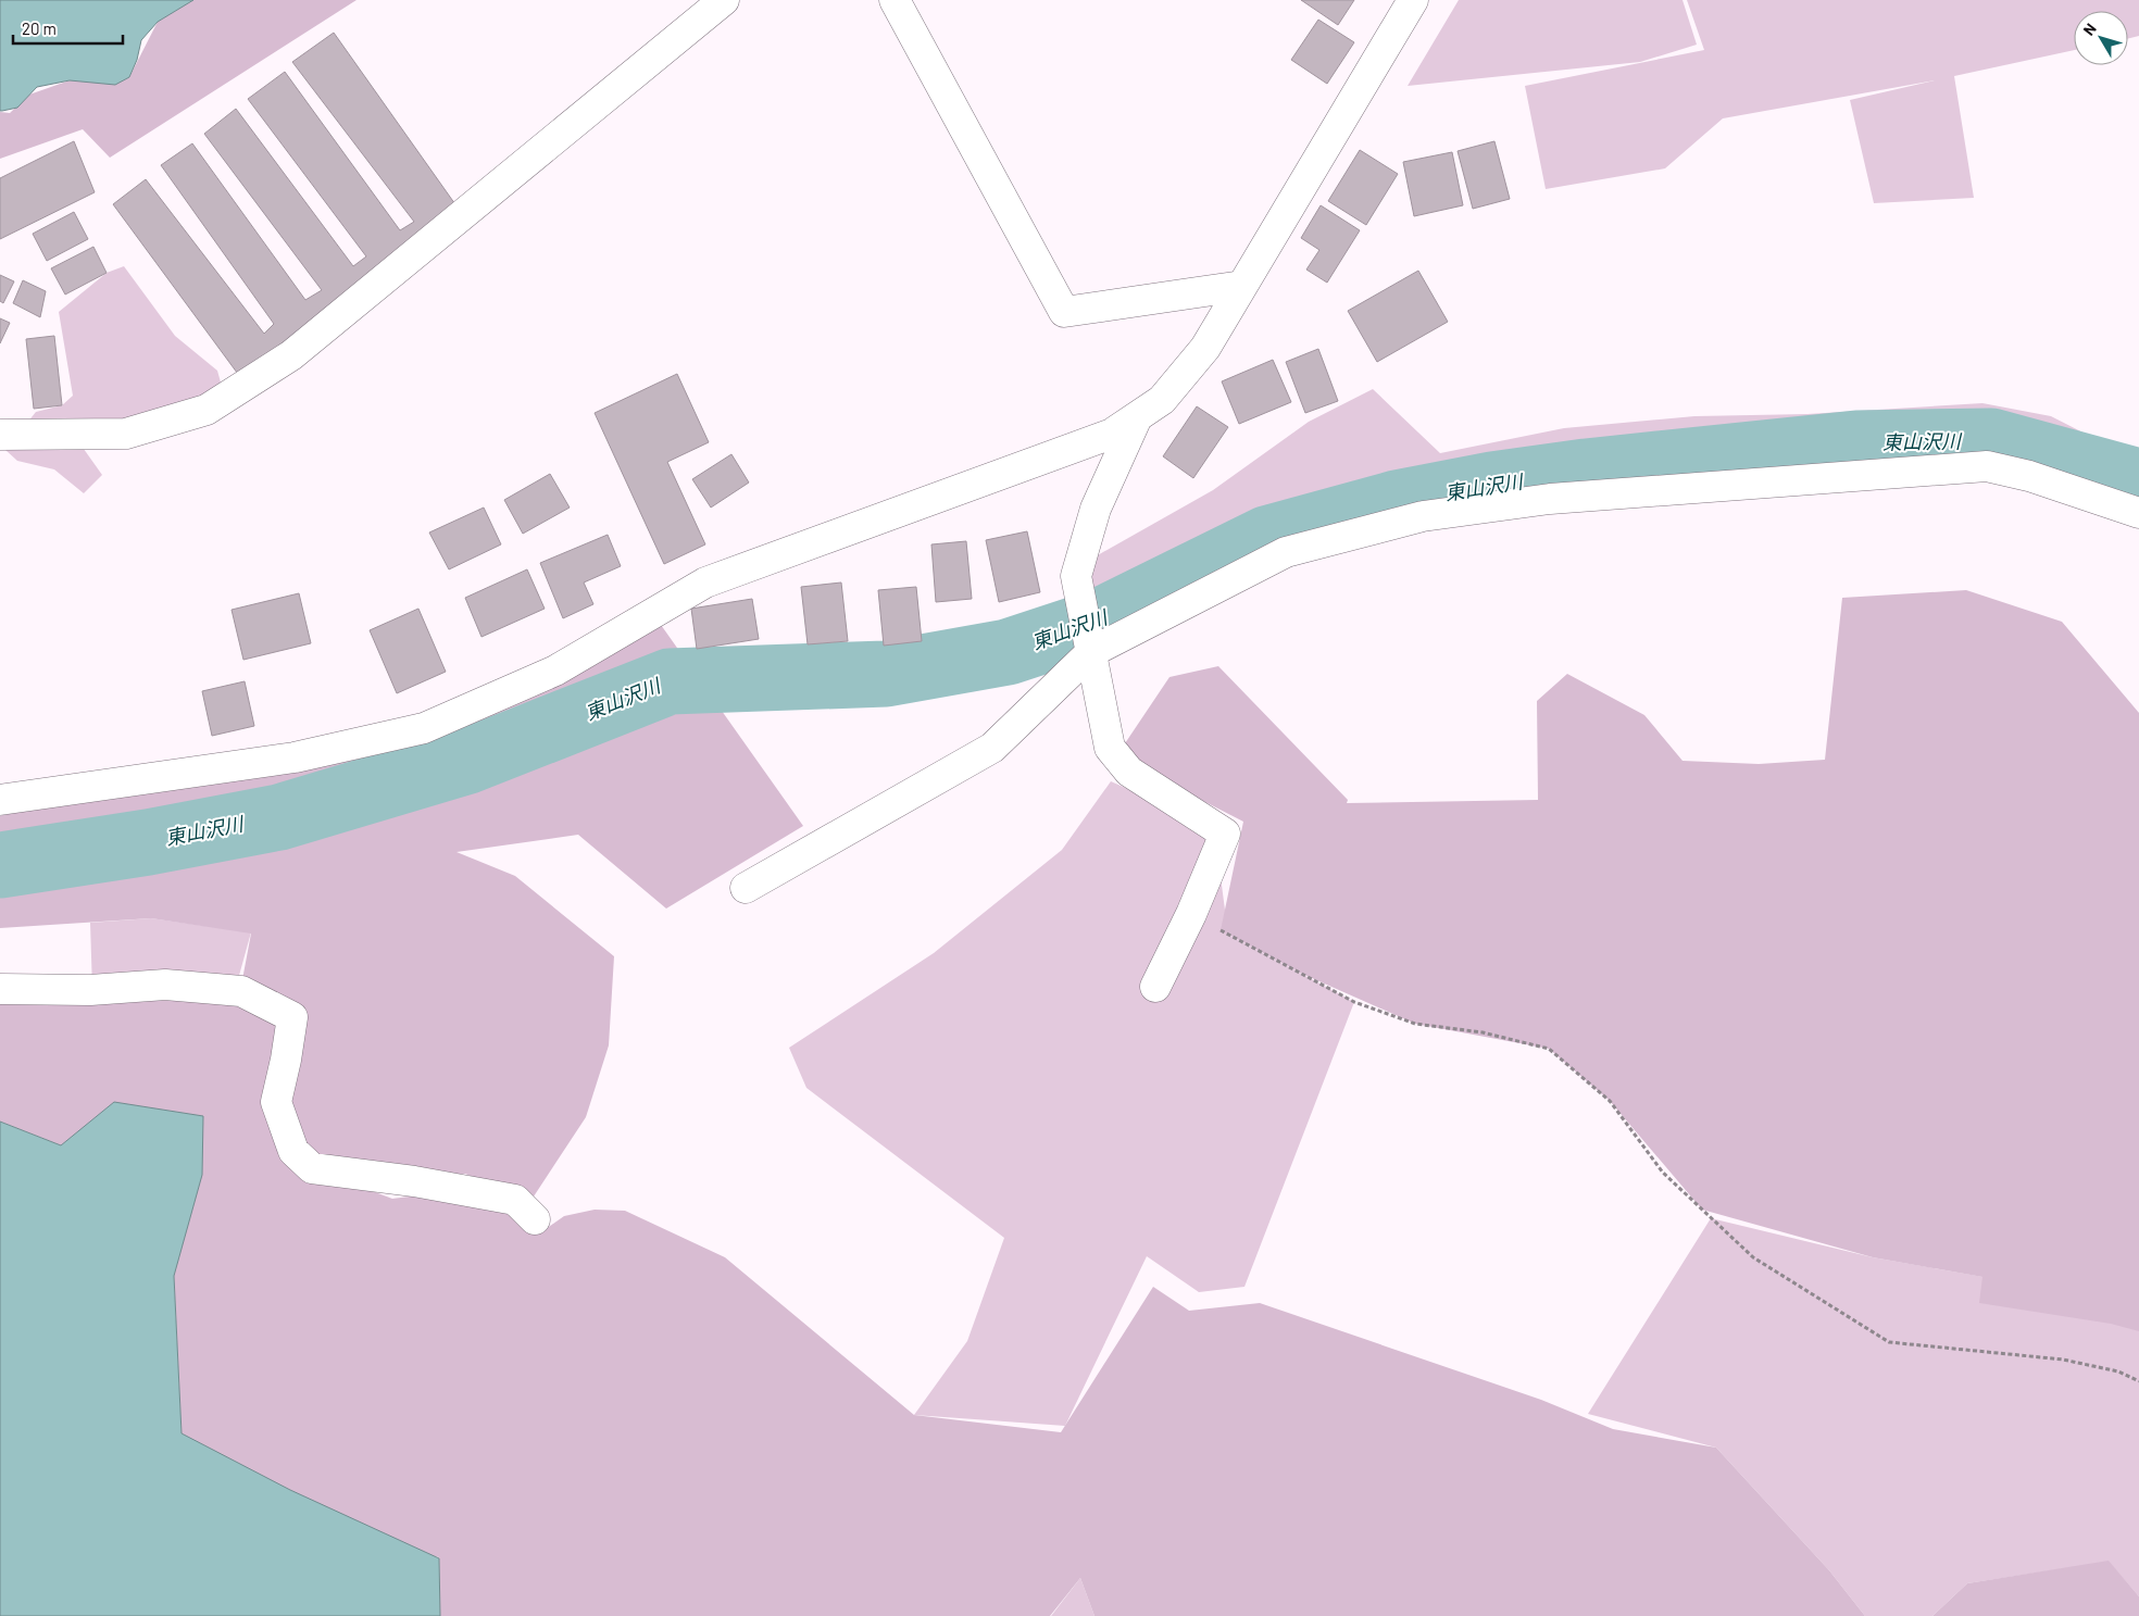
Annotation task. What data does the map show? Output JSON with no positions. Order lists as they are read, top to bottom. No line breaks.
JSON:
{"water":["東山沢川"],"scale_bar":"20 m","north":"top left"}
